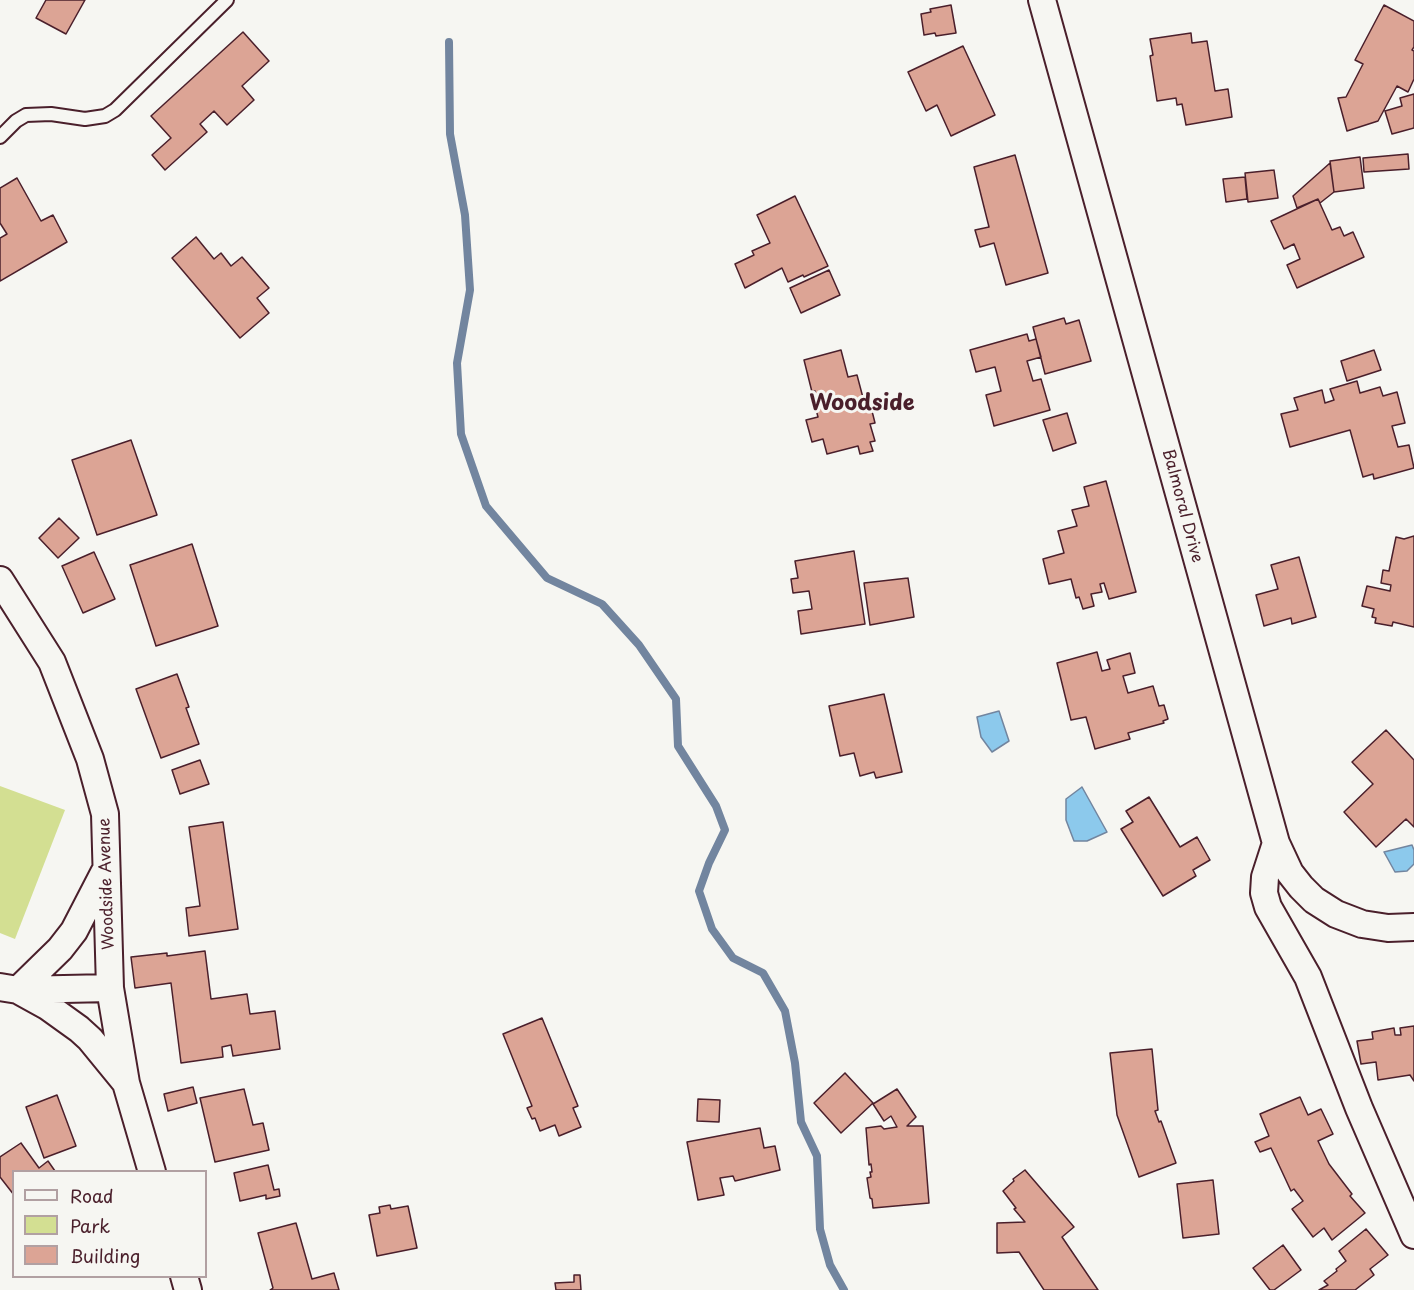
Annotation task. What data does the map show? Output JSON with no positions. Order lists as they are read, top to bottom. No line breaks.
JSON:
{"streets":{"street":["Balmoral Drive","Woodside Avenue"]},"districts":["Woodside"],"legend":["Road","Park","Building"]}
